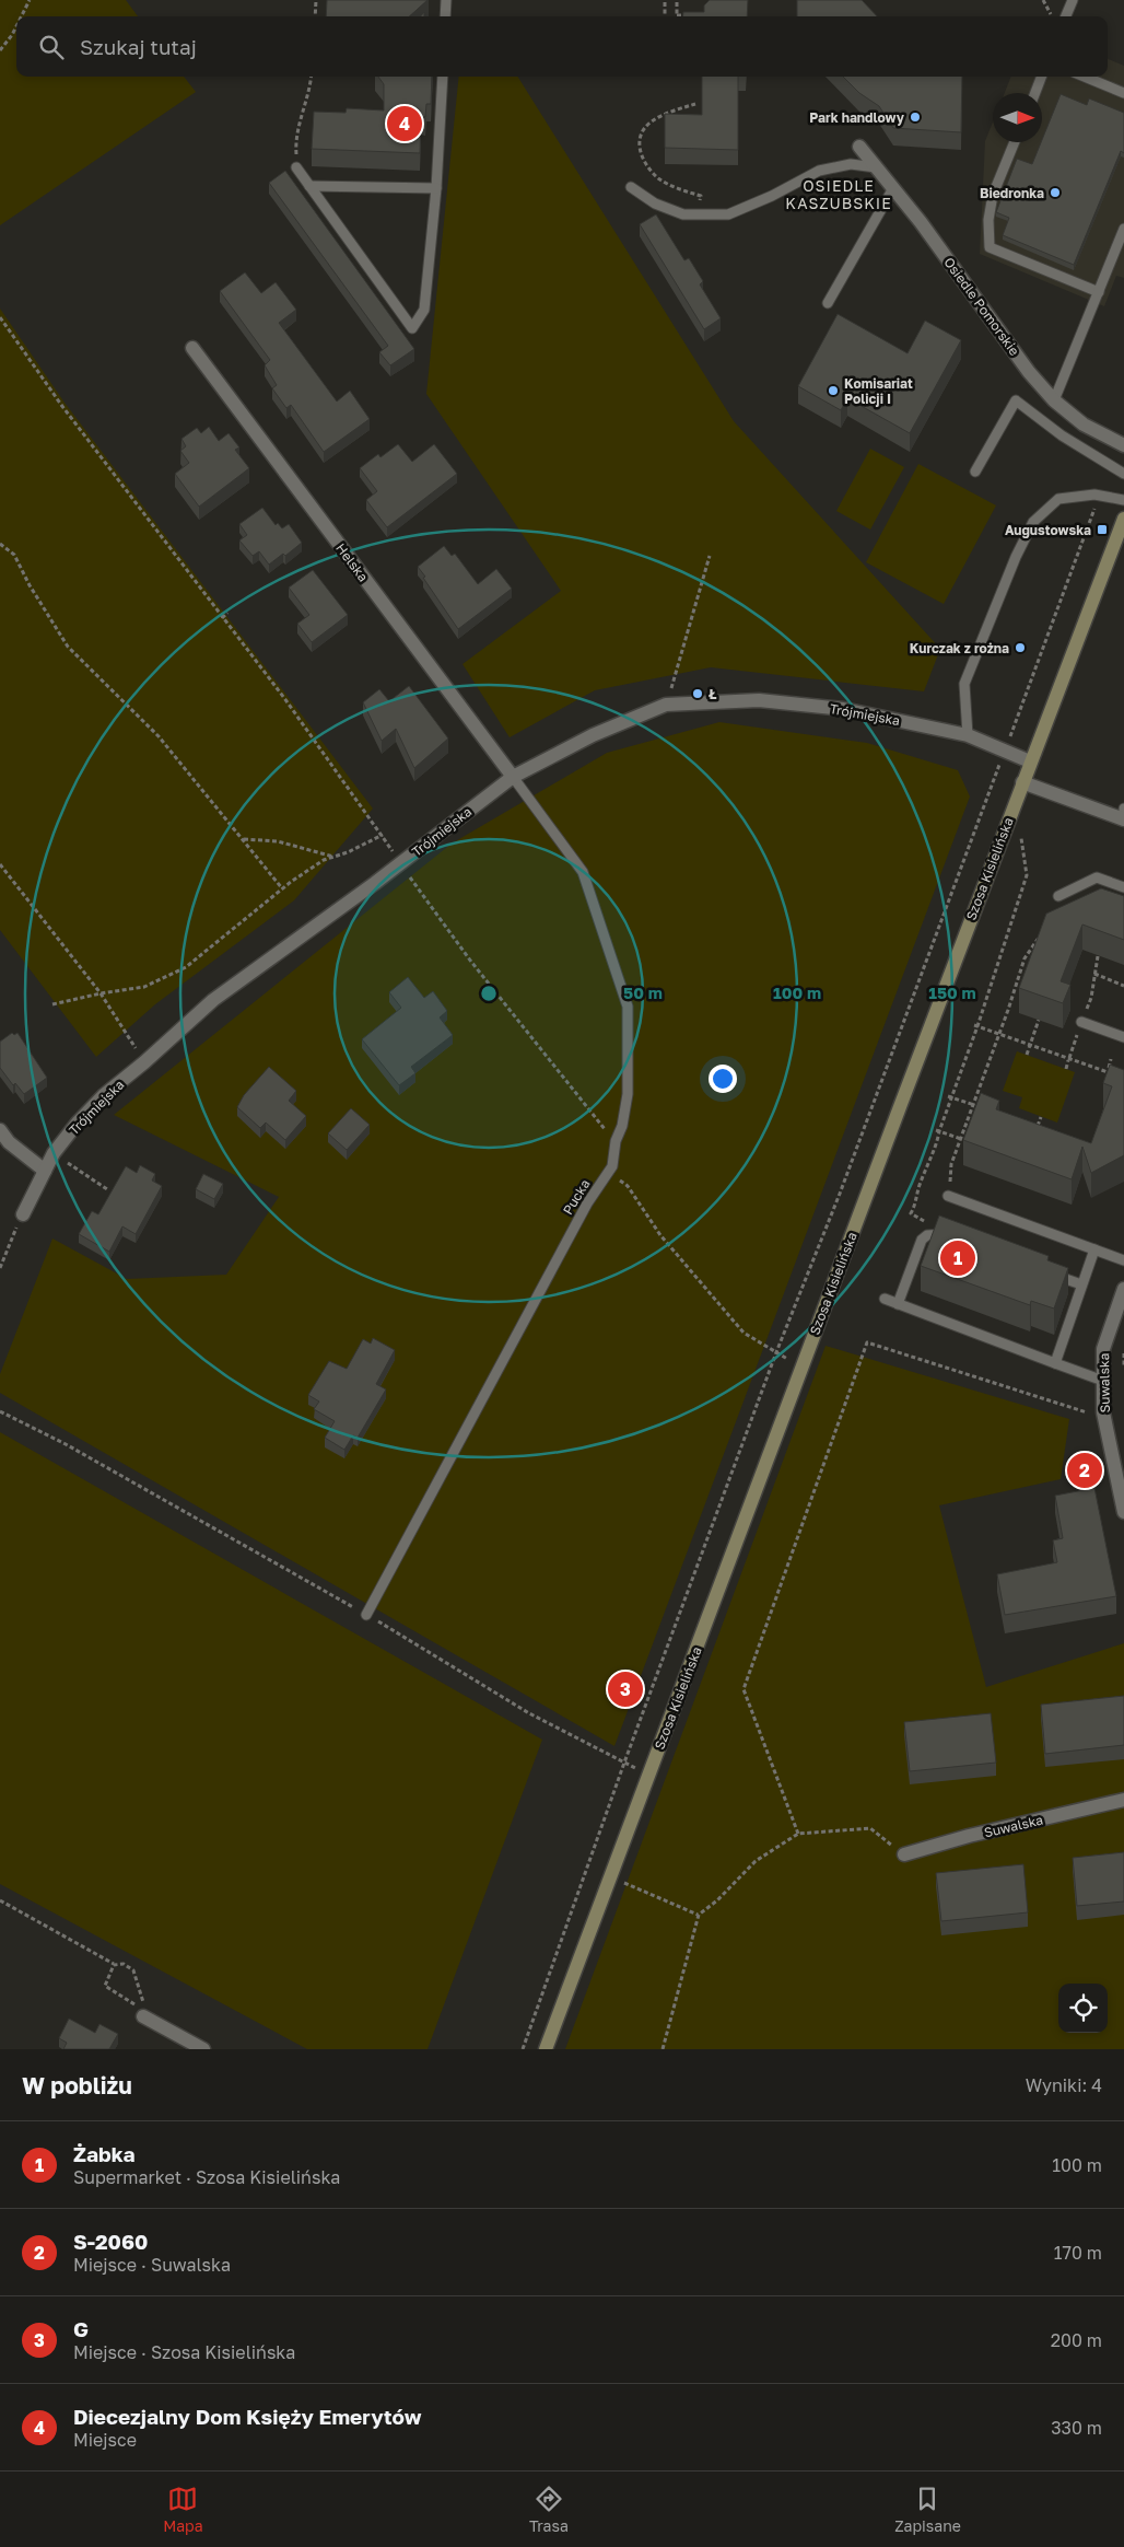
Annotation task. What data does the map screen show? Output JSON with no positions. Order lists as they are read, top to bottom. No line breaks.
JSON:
{"streets":{"street":["Osiedle Pomorskie","Helska","Trójmiejska","Szosa Kisielińska","Suwalska"],"lane":["Pucka"]},"crossings":[["Helska","Trójmiejska"],["Helska","Pucka"],["Trójmiejska","Szosa Kisielińska"],["Trójmiejska","Pucka"]],"districts":["OSIEDLE KASZUBSKIE"],"places":{"other":["Park handlowy","Biedronka","Komisariat Policji I","Kurczak z rożna","Ł"],"transit":["Augustowska"]},"north":"right","page":{"search":"Szukaj tutaj","pins":["4","1","2","3"],"heading":["W pobliżu","Wyniki: 4"],"list":[{"mark":"1","name":"Żabka","note":"Supermarket · Szosa Kisielińska","value":"100 m"},{"mark":"2","name":"S-2060","note":"Miejsce · Suwalska","value":"170 m"},{"mark":"3","name":"G","note":"Miejsce · Szosa Kisielińska","value":"200 m"},{"mark":"4","name":"Diecezjalny Dom Księży Emerytów","note":"Miejsce","value":"330 m"}],"nav":["Mapa","Trasa","Zapisane"]},"rings":["50 m","100 m","150 m"]}
